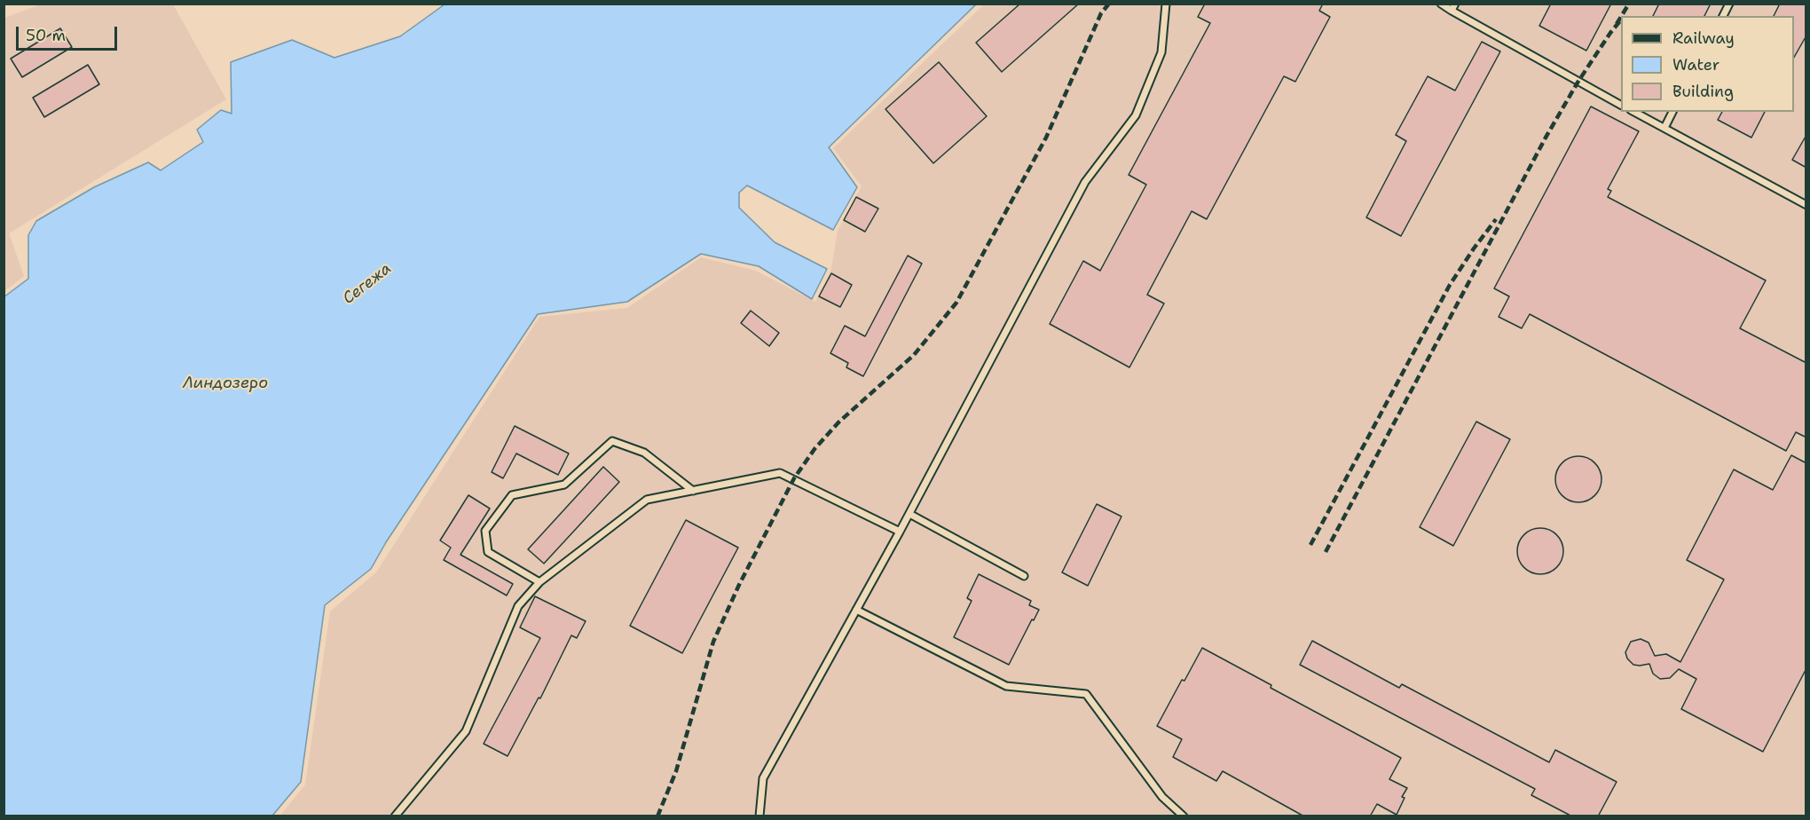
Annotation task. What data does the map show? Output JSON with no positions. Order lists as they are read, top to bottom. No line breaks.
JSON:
{"water":["Сегежа","Линдозеро"],"legend":["Railway","Water","Building"],"scale_bar":"50 m"}
